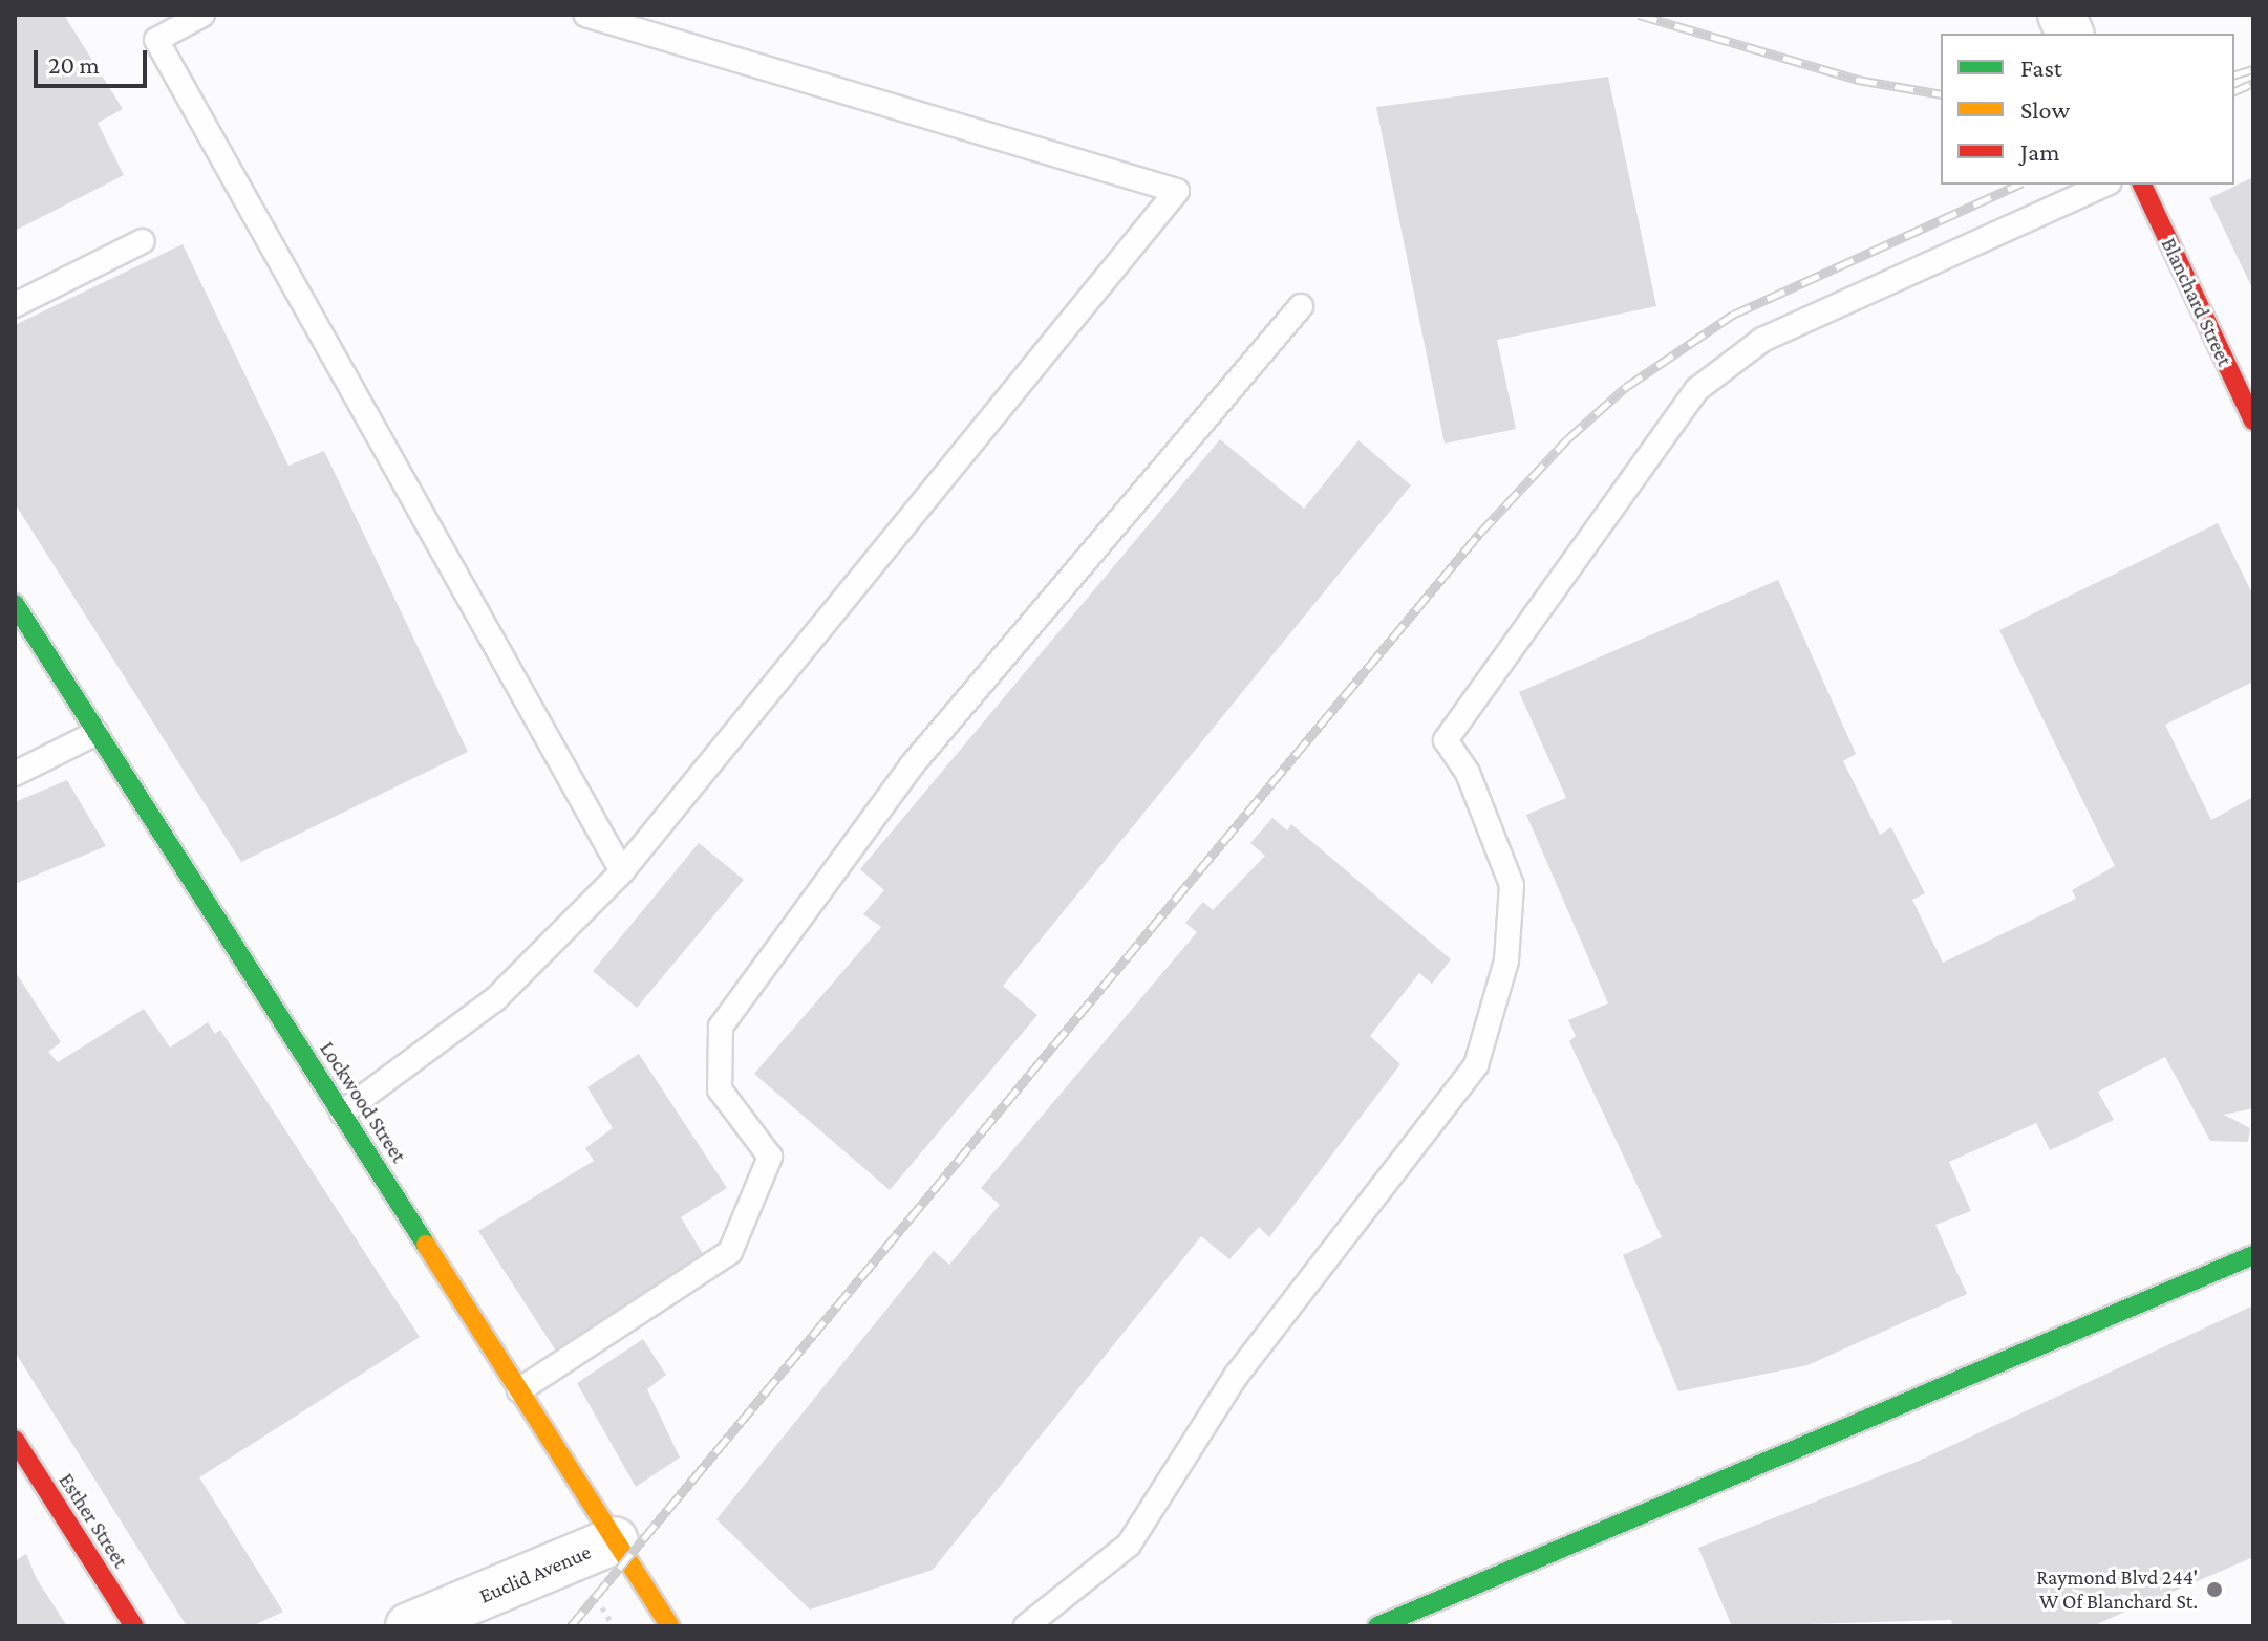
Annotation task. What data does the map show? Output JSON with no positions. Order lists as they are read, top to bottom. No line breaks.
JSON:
{"streets":{"main road":["Blanchard Street","Lockwood Street","Esther Street"],"street":["Euclid Avenue"]},"crossings":[["Lockwood Street","Euclid Avenue"]],"places":["Raymond Blvd 244' W Of Blanchard St."],"legend":["Fast","Slow","Jam"],"scale_bar":"20 m"}
